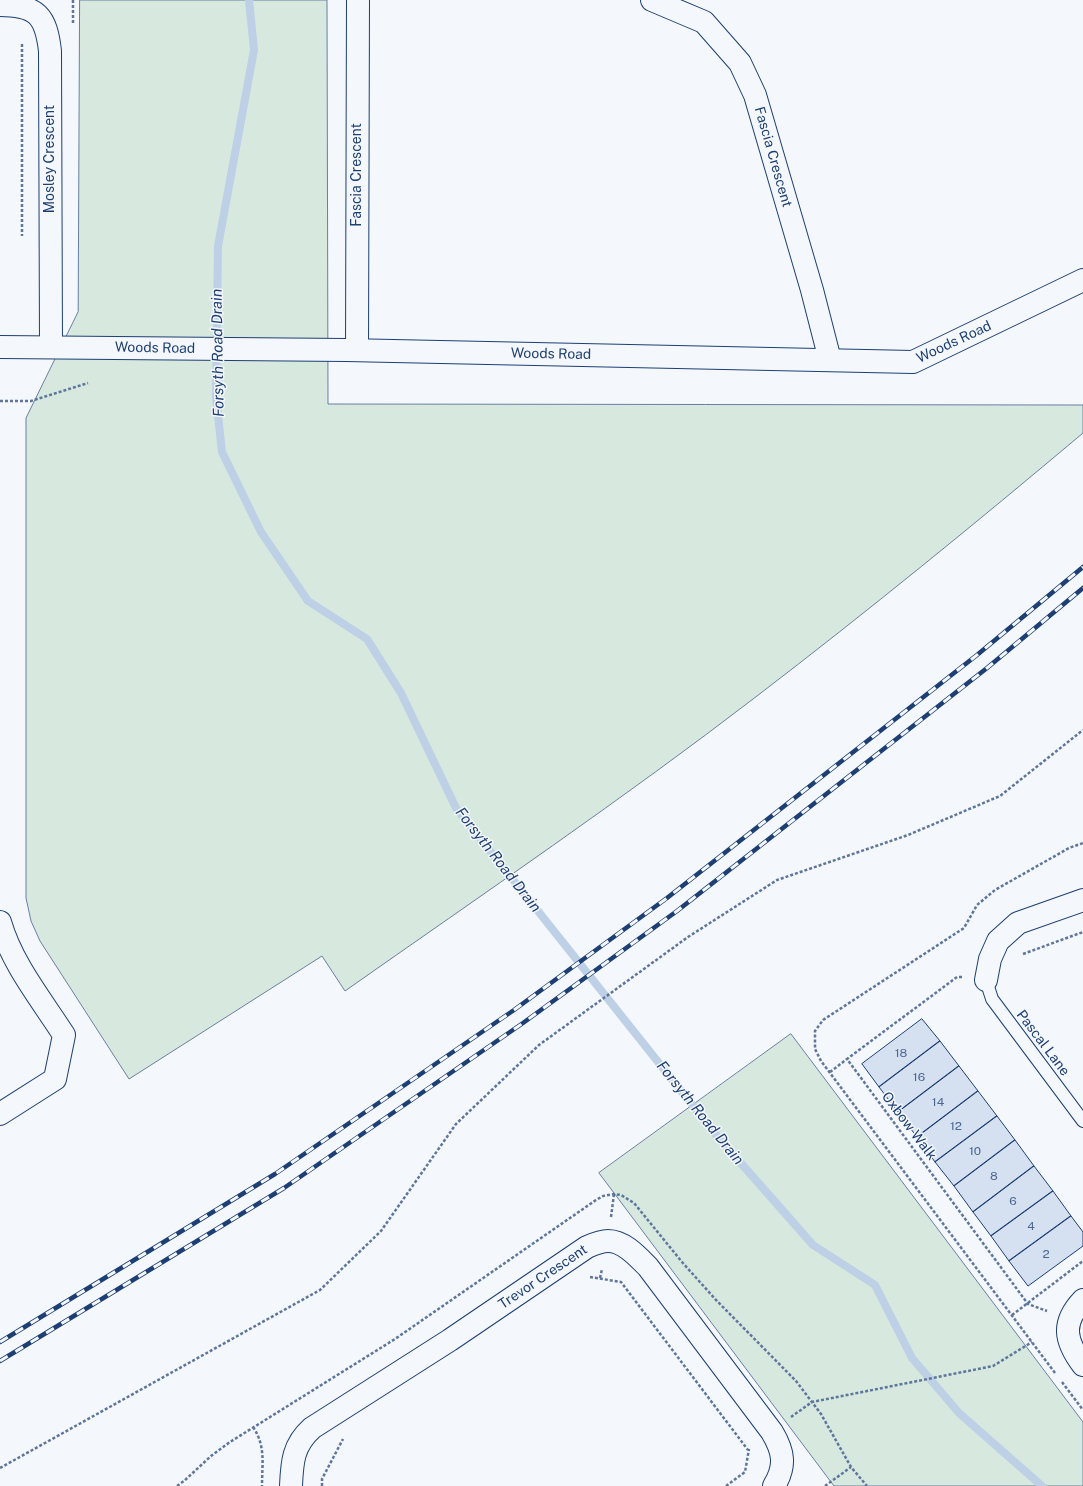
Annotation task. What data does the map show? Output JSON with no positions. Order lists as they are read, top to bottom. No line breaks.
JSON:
{"streets":{"street":["Fascia Crescent","Mosley Crescent","Woods Road","Trevor Crescent"],"lane":["Pascal Lane"],"path":["Oxbow Walk"]},"crossings":[["Fascia Crescent","Woods Road"],["Mosley Crescent","Woods Road"]],"water":["Forsyth Road Drain"],"house_numbers":["18","16","14","12","10","8","6","4","2"]}
